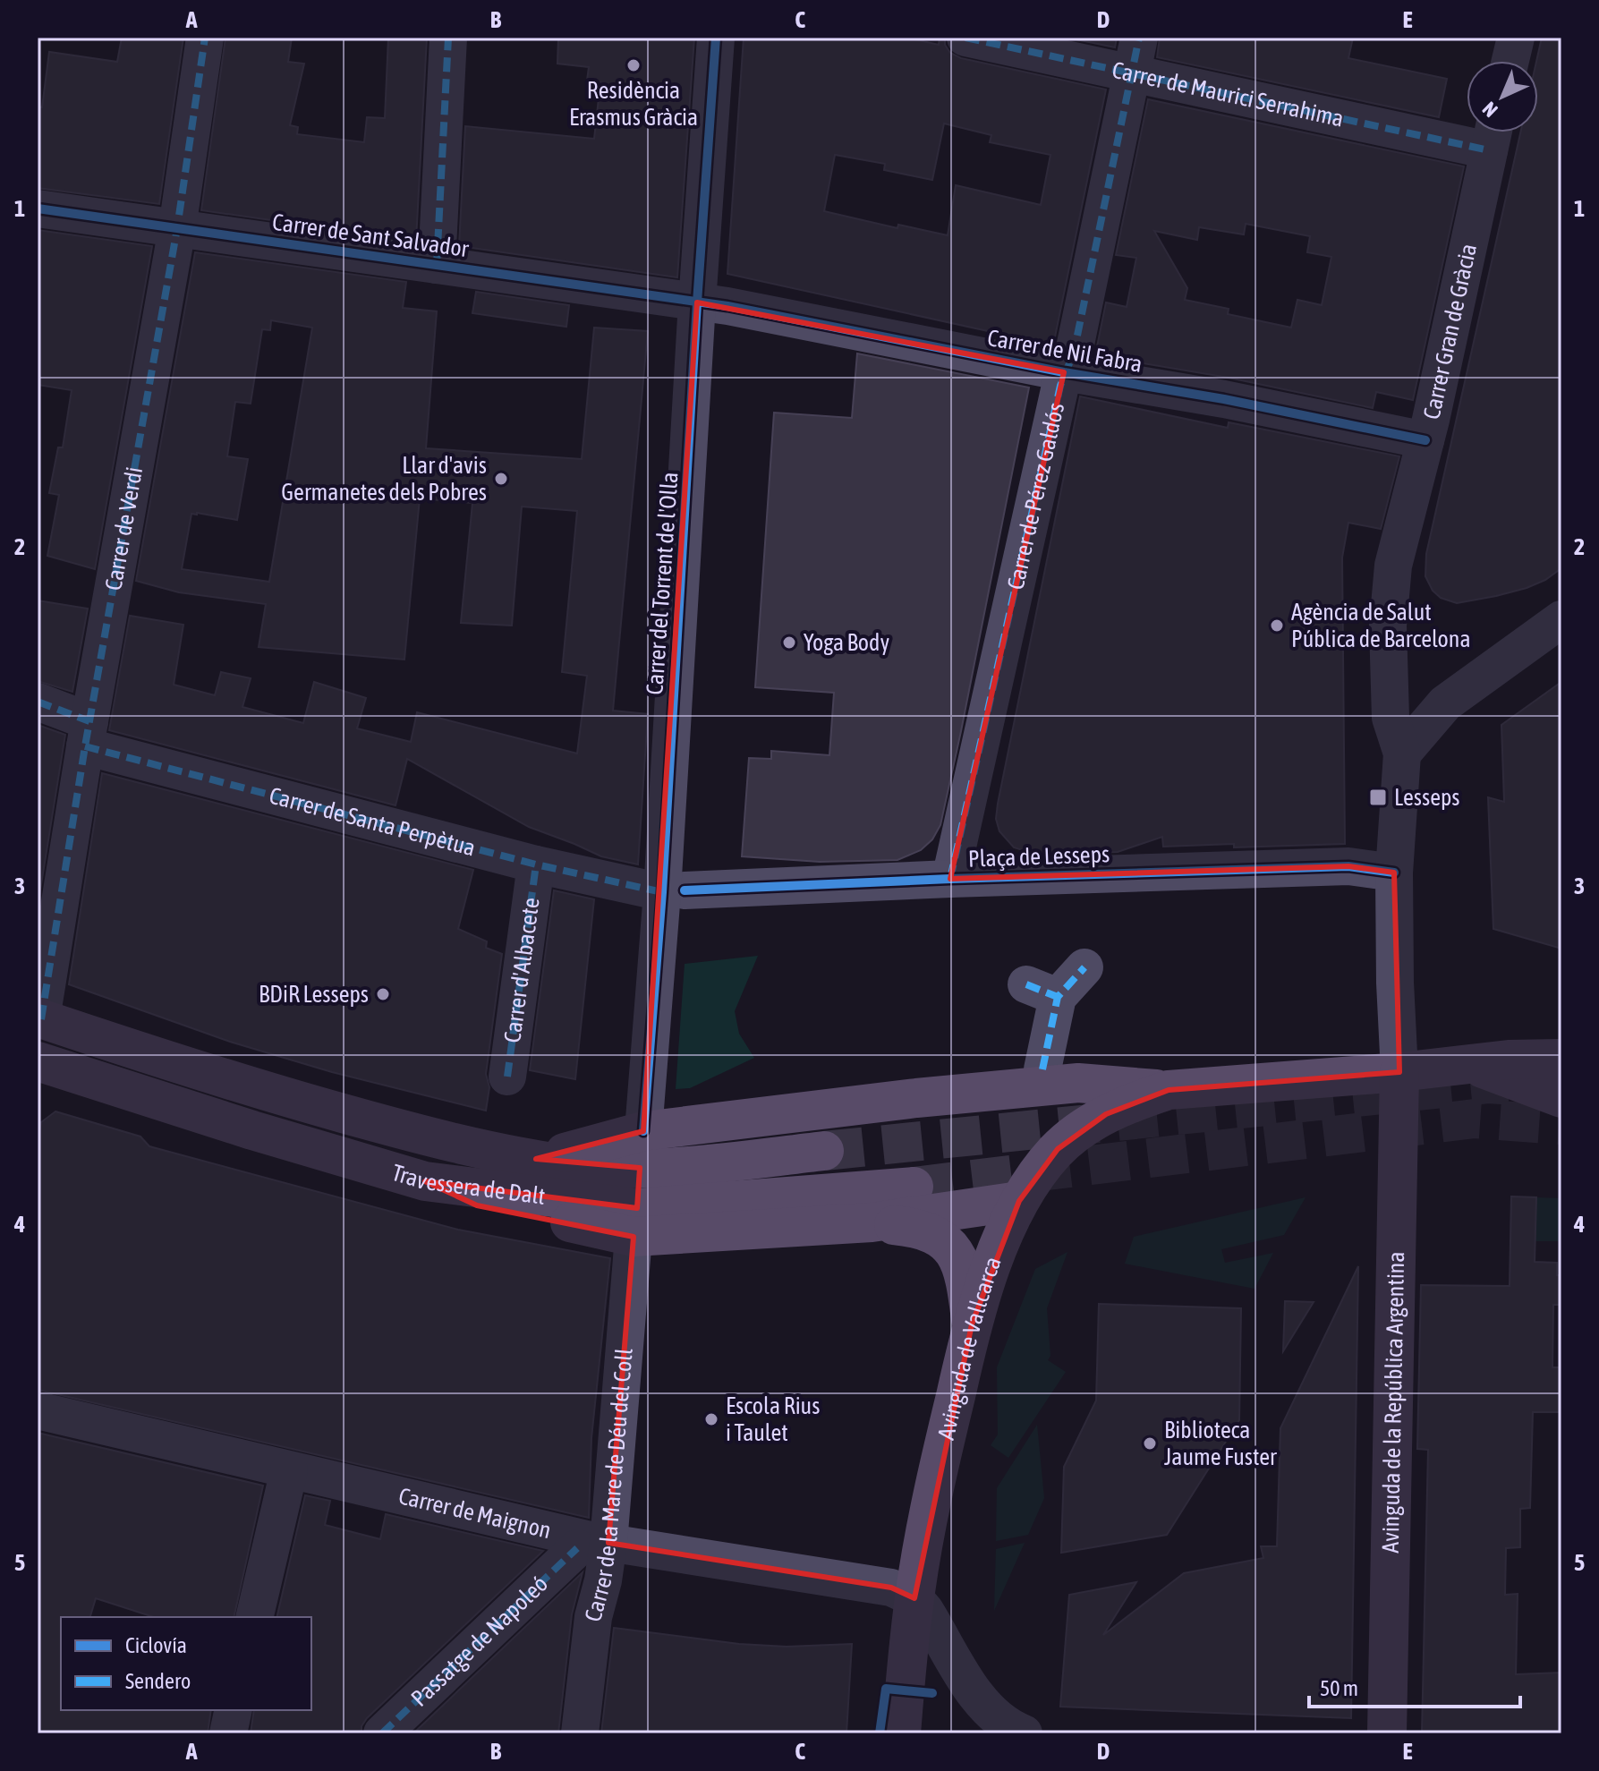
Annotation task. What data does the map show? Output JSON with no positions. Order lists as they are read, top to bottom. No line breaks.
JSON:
{"streets":{"main road":["Travessera de Dalt","Avinguda de Vallcarca","Avinguda de la República Argentina"],"street":["Carrer de Maurici Serrahima","Carrer de Sant Salvador","Carrer Gran de Gràcia","Carrer de Nil Fabra","Carrer de Pérez Galdós","Carrer de Verdi","Carrer del Torrent de l'Olla","Carrer de Santa Perpètua","Plaça de Lesseps","Carrer d'Albacete","Carrer de la Mare de Déu del Coll","Carrer de Maignon","Passatge de Napoleó"]},"crossings":[["Carrer de Maurici Serrahima","Carrer Gran de Gràcia"],["Carrer de Maurici Serrahima","Carrer de Pérez Galdós"],["Carrer de Sant Salvador","Carrer de Nil Fabra"],["Carrer de Sant Salvador","Carrer de Verdi"],["Carrer de Sant Salvador","Carrer del Torrent de l'Olla"],["Carrer Gran de Gràcia","Carrer de Nil Fabra"],["Carrer de Nil Fabra","Carrer de Pérez Galdós"],["Carrer de Nil Fabra","Carrer del Torrent de l'Olla"],["Carrer de Pérez Galdós","Plaça de Lesseps"],["Carrer de Verdi","Carrer de Santa Perpètua"],["Carrer de Verdi","Travessera de Dalt"],["Carrer del Torrent de l'Olla","Carrer de Santa Perpètua"],["Carrer del Torrent de l'Olla","Plaça de Lesseps"],["Carrer del Torrent de l'Olla","Travessera de Dalt"],["Carrer de Santa Perpètua","Plaça de Lesseps"],["Carrer de Santa Perpètua","Carrer d'Albacete"],["Travessera de Dalt","Carrer de la Mare de Déu del Coll"],["Avinguda de Vallcarca","Carrer de Maignon"],["Carrer de la Mare de Déu del Coll","Carrer de Maignon"],["Carrer de la Mare de Déu del Coll","Passatge de Napoleó"],["Carrer de Maignon","Passatge de Napoleó"]],"places":{"other":["Residència Erasmus Gràcia","Llar d'avis Germanetes dels Pobres","Agència de Salut Pública de Barcelona","Yoga Body","BDiR Lesseps","Escola Rius i Taulet","Biblioteca Jaume Fuster"],"transit":["Lesseps"]},"legend":["Ciclovía","Sendero"],"scale_bar":"50 m","north":"bottom left","grid":{"columns":["A","B","C","D","E"],"rows":["1","2","3","4","5"]}}
